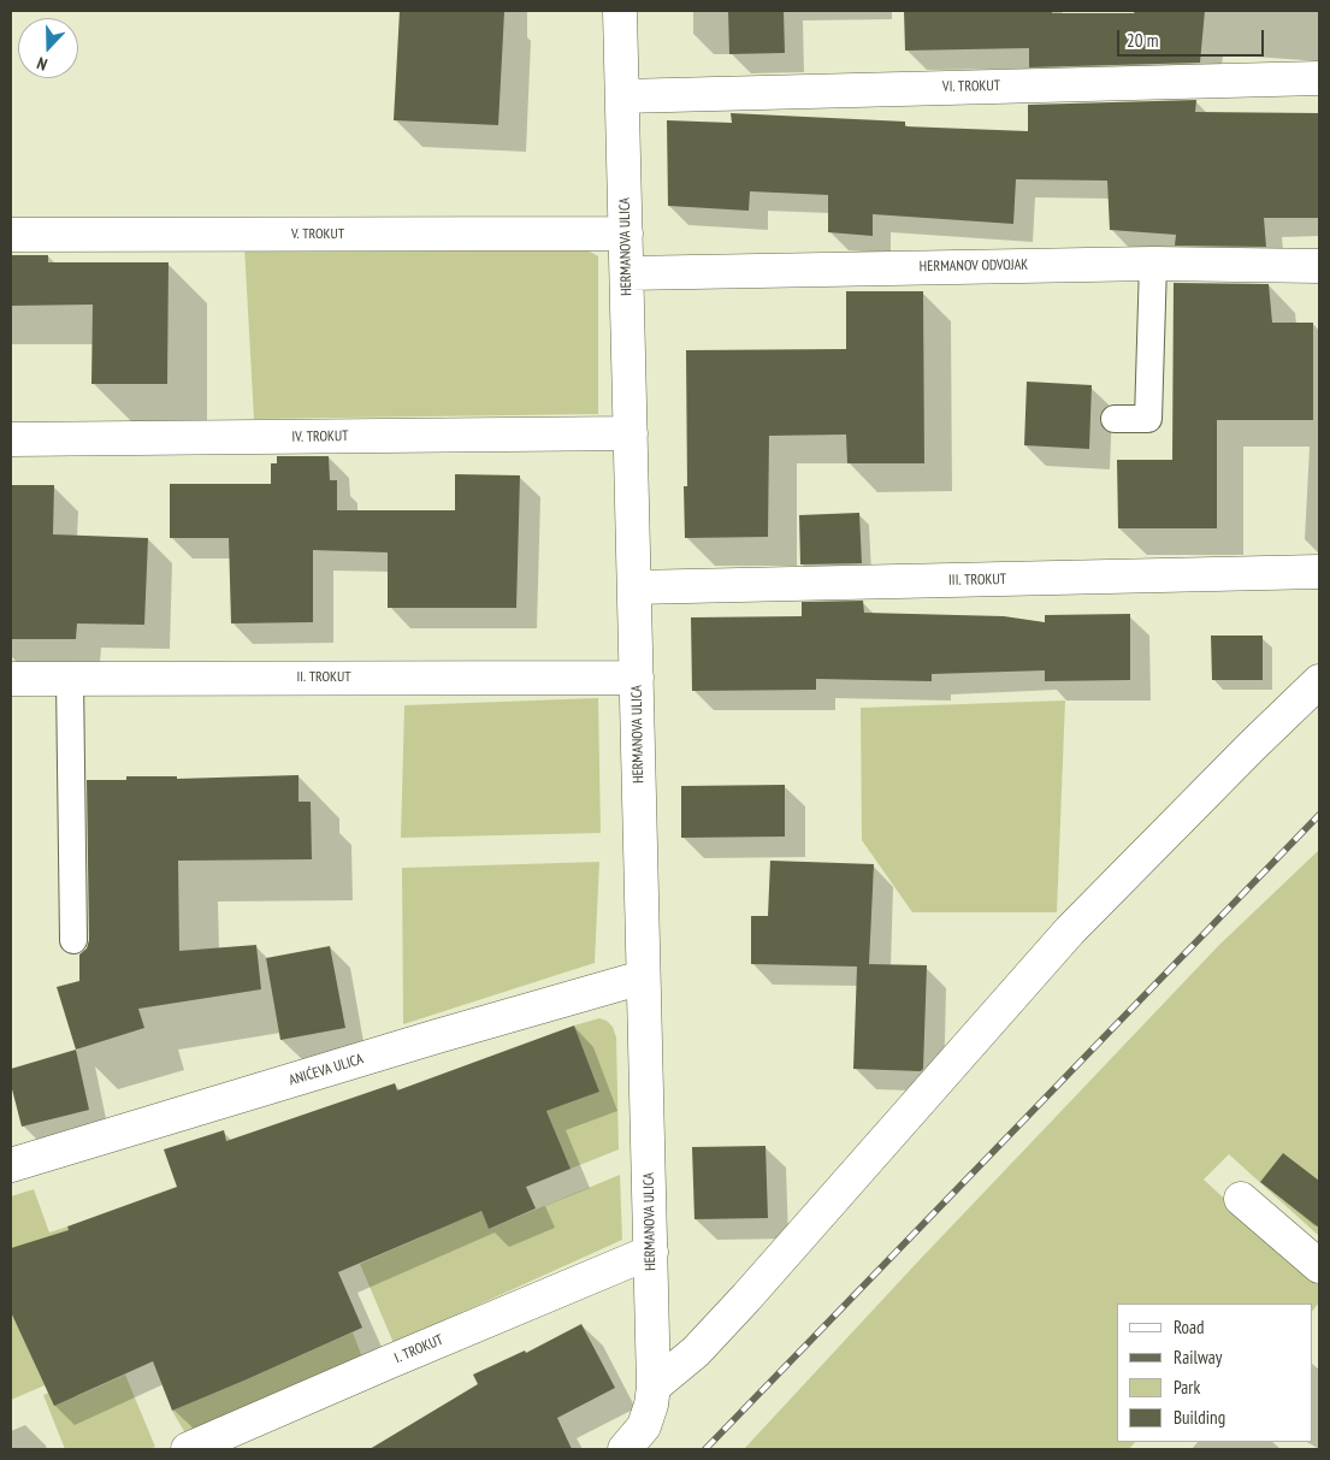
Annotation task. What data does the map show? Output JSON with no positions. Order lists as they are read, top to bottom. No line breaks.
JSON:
{"streets":{"street":["VI. TROKUT","V. TROKUT","HERMANOVA ULICA","HERMANOV ODVOJAK","IV. TROKUT","III. TROKUT","II. TROKUT","ANIĆEVA ULICA","I. TROKUT"]},"crossings":[["VI. TROKUT","HERMANOVA ULICA"],["V. TROKUT","HERMANOVA ULICA"],["HERMANOVA ULICA","HERMANOV ODVOJAK"],["HERMANOVA ULICA","IV. TROKUT"],["HERMANOVA ULICA","III. TROKUT"],["HERMANOVA ULICA","II. TROKUT"],["HERMANOVA ULICA","ANIĆEVA ULICA"],["HERMANOVA ULICA","I. TROKUT"]],"legend":["Road","Railway","Park","Building"],"scale_bar":"20 m","north":"bottom"}
